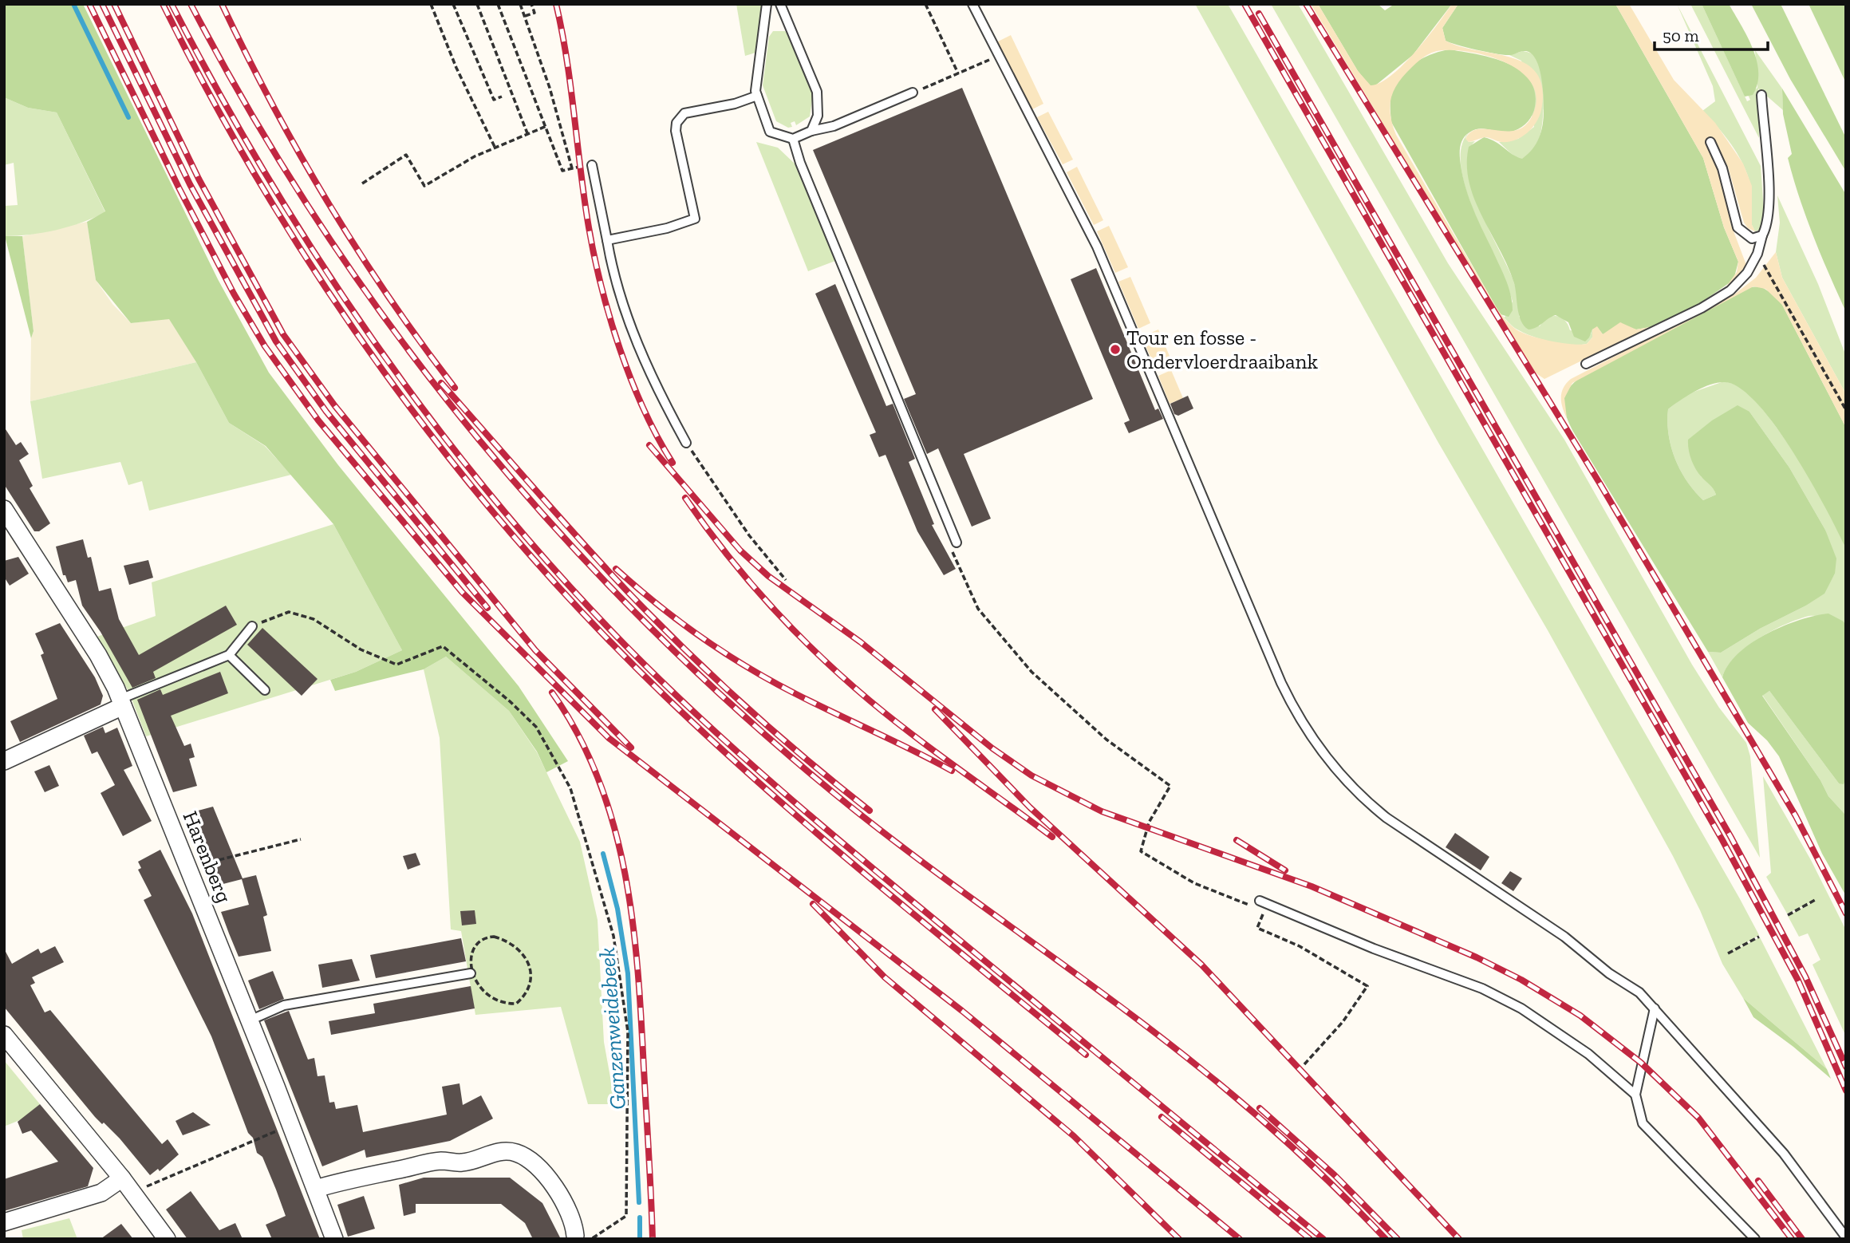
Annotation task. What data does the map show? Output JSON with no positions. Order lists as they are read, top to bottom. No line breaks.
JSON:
{"streets":{"street":["Harenberg"]},"water":["Ganzenweidebeek"],"places":["Tour en fosse - Ondervloerdraaibank"],"scale_bar":"50 m"}
